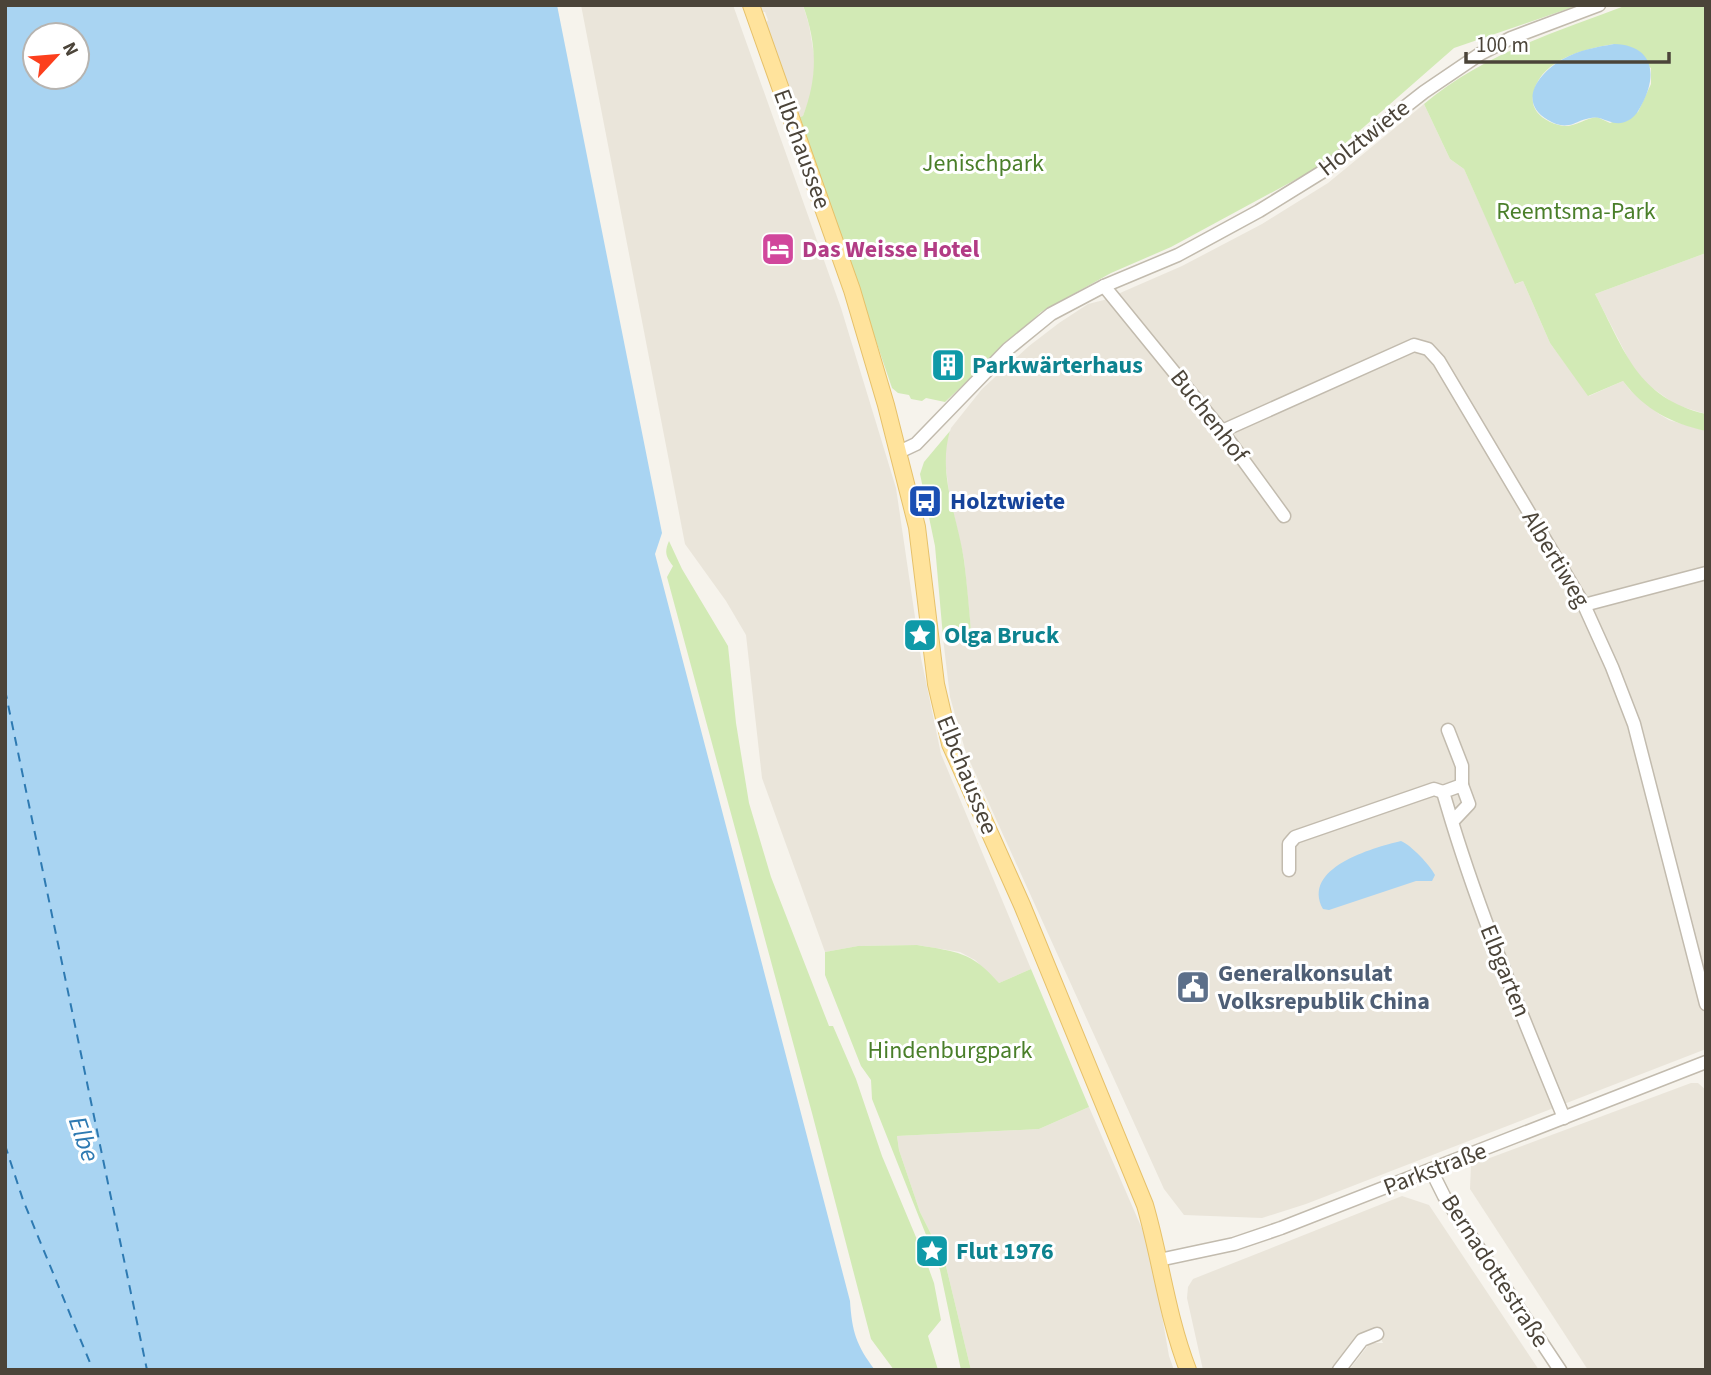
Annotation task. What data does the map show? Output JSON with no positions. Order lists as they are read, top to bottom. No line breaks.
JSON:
{"streets":{"main road":["Elbchaussee"],"street":["Holztwiete","Buchenhof","Albertiweg","Elbgarten","Parkstraße","Bernadottestraße"]},"crossings":[["Holztwiete","Elbchaussee"],["Holztwiete","Buchenhof"],["Elbchaussee","Parkstraße"],["Buchenhof","Albertiweg"],["Elbgarten","Parkstraße"],["Parkstraße","Bernadottestraße"]],"water":["Elbe"],"parks":["Jenischpark","Reemtsma-Park","Hindenburgpark"],"places":{"hotel":["Das Weisse Hotel"],"building":["Parkwärterhaus"],"bus stop":["Holztwiete"],"place":["Olga Bruck","Flut 1976"],"public building":["Generalkonsulat Volksrepublik China"]},"scale_bar":"100 m","north":"top right"}
